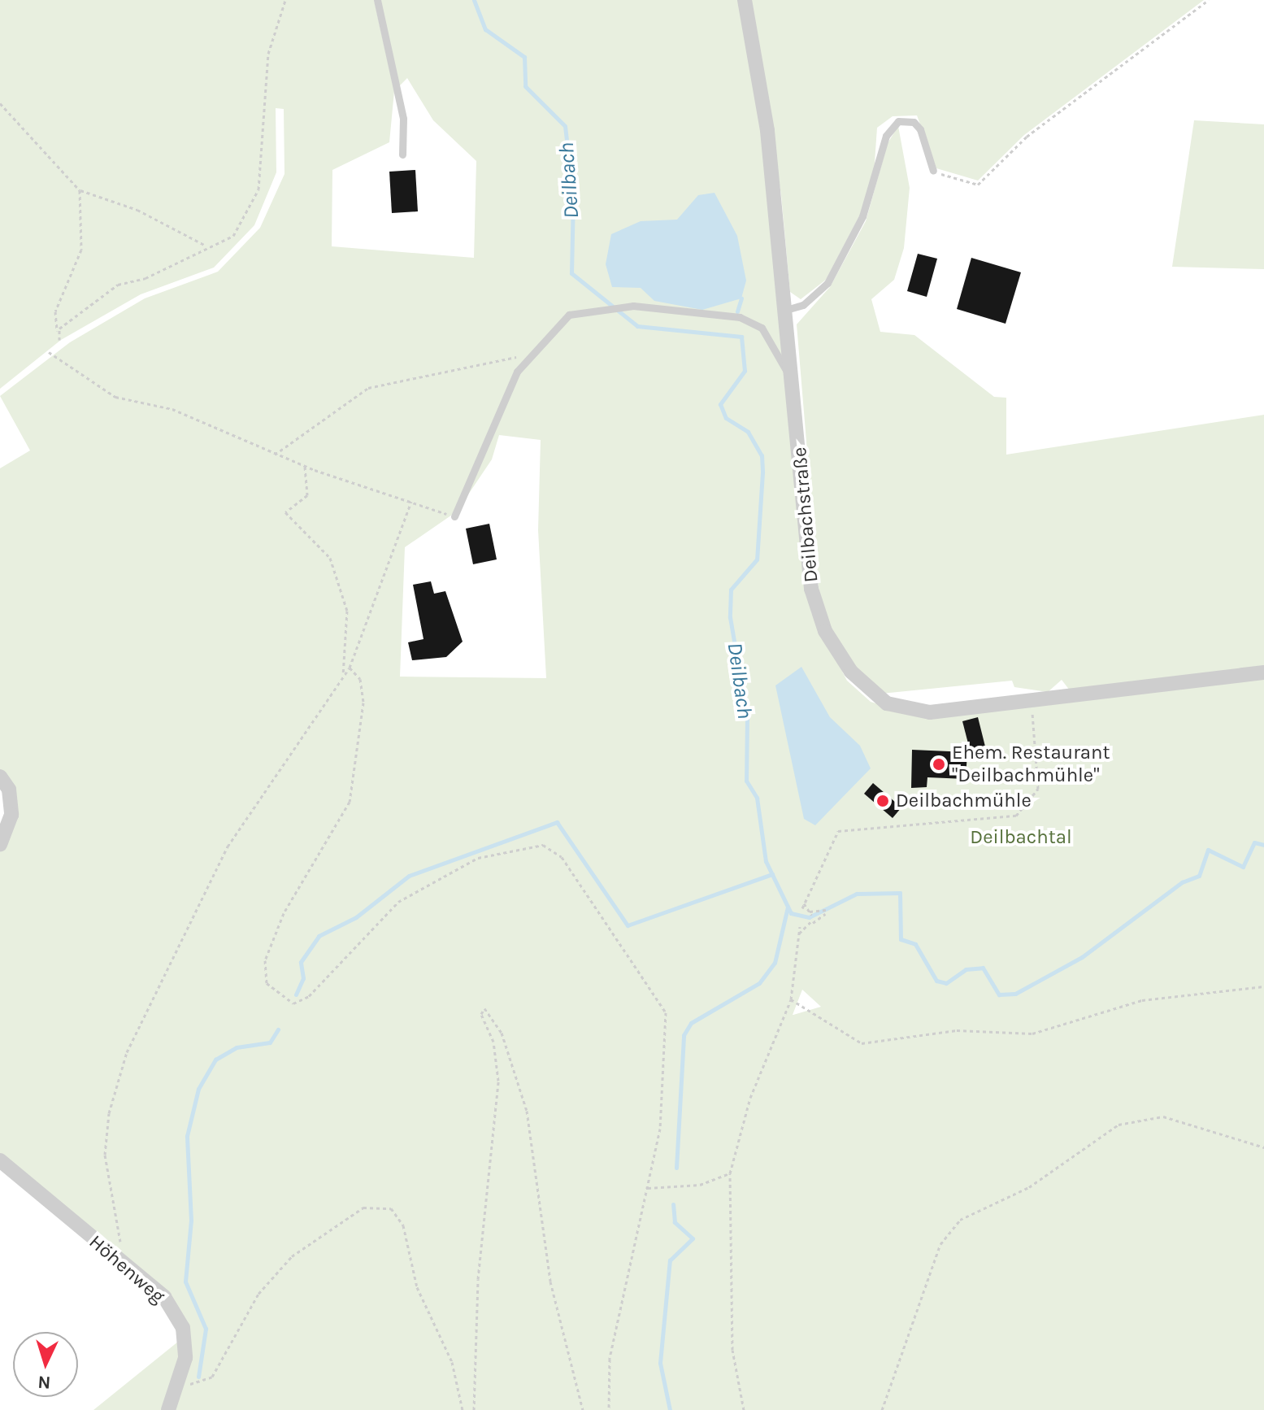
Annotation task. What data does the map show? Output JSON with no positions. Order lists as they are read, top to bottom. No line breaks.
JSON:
{"streets":{"street":["Deilbachstraße","Höhenweg"]},"water":["Deilbach"],"parks":["Deilbachtal"],"places":["Ehem. Restaurant \"Deilbachmühle\"","Deilbachmühle"],"north":"bottom"}
